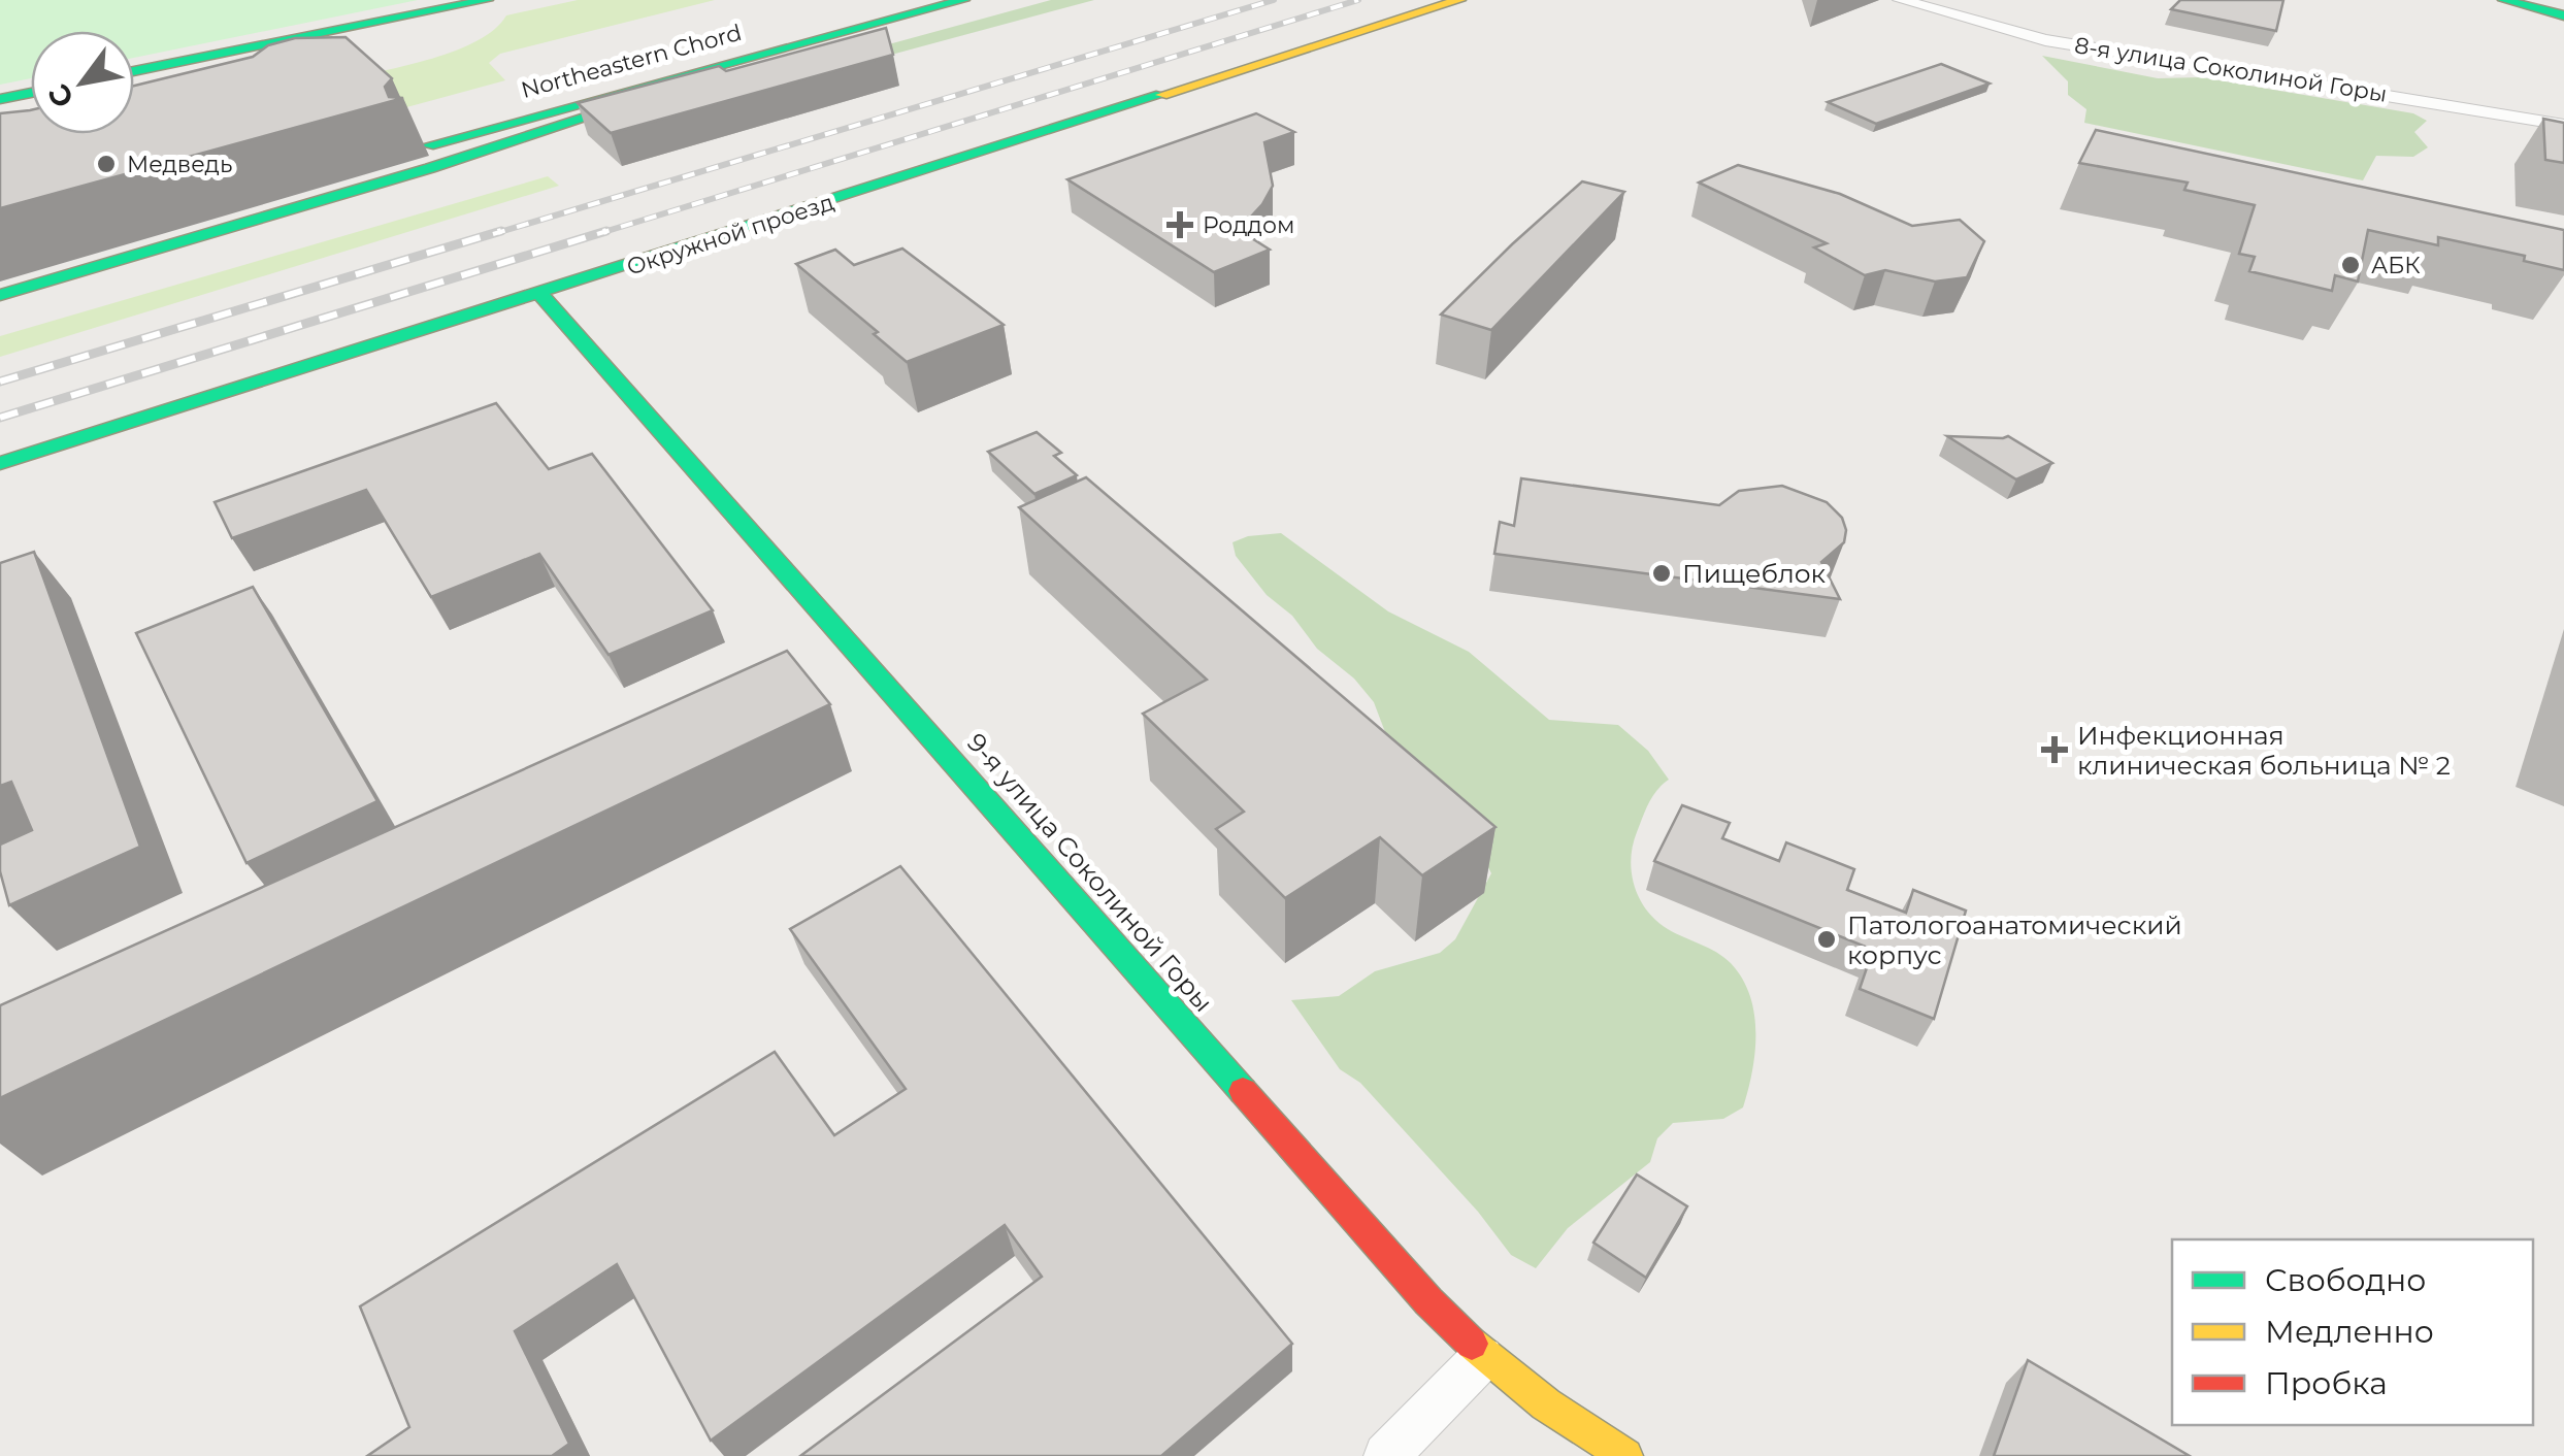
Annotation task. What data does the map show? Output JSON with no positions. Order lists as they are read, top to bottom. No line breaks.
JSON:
{"streets":{"street":["Northeastern Chord","8-я улица Соколиной Горы","Окружной проезд","9-я улица Соколиной Горы"]},"crossings":[["Окружной проезд","9-я улица Соколиной Горы"]],"places":{"other":["Медведь","АБК","Пищеблок","Патологоанатомический корпус"],"health":["Роддом","Инфекционная клиническая больница № 2"]},"legend":["Свободно","Медленно","Пробка"],"north":"bottom left"}
